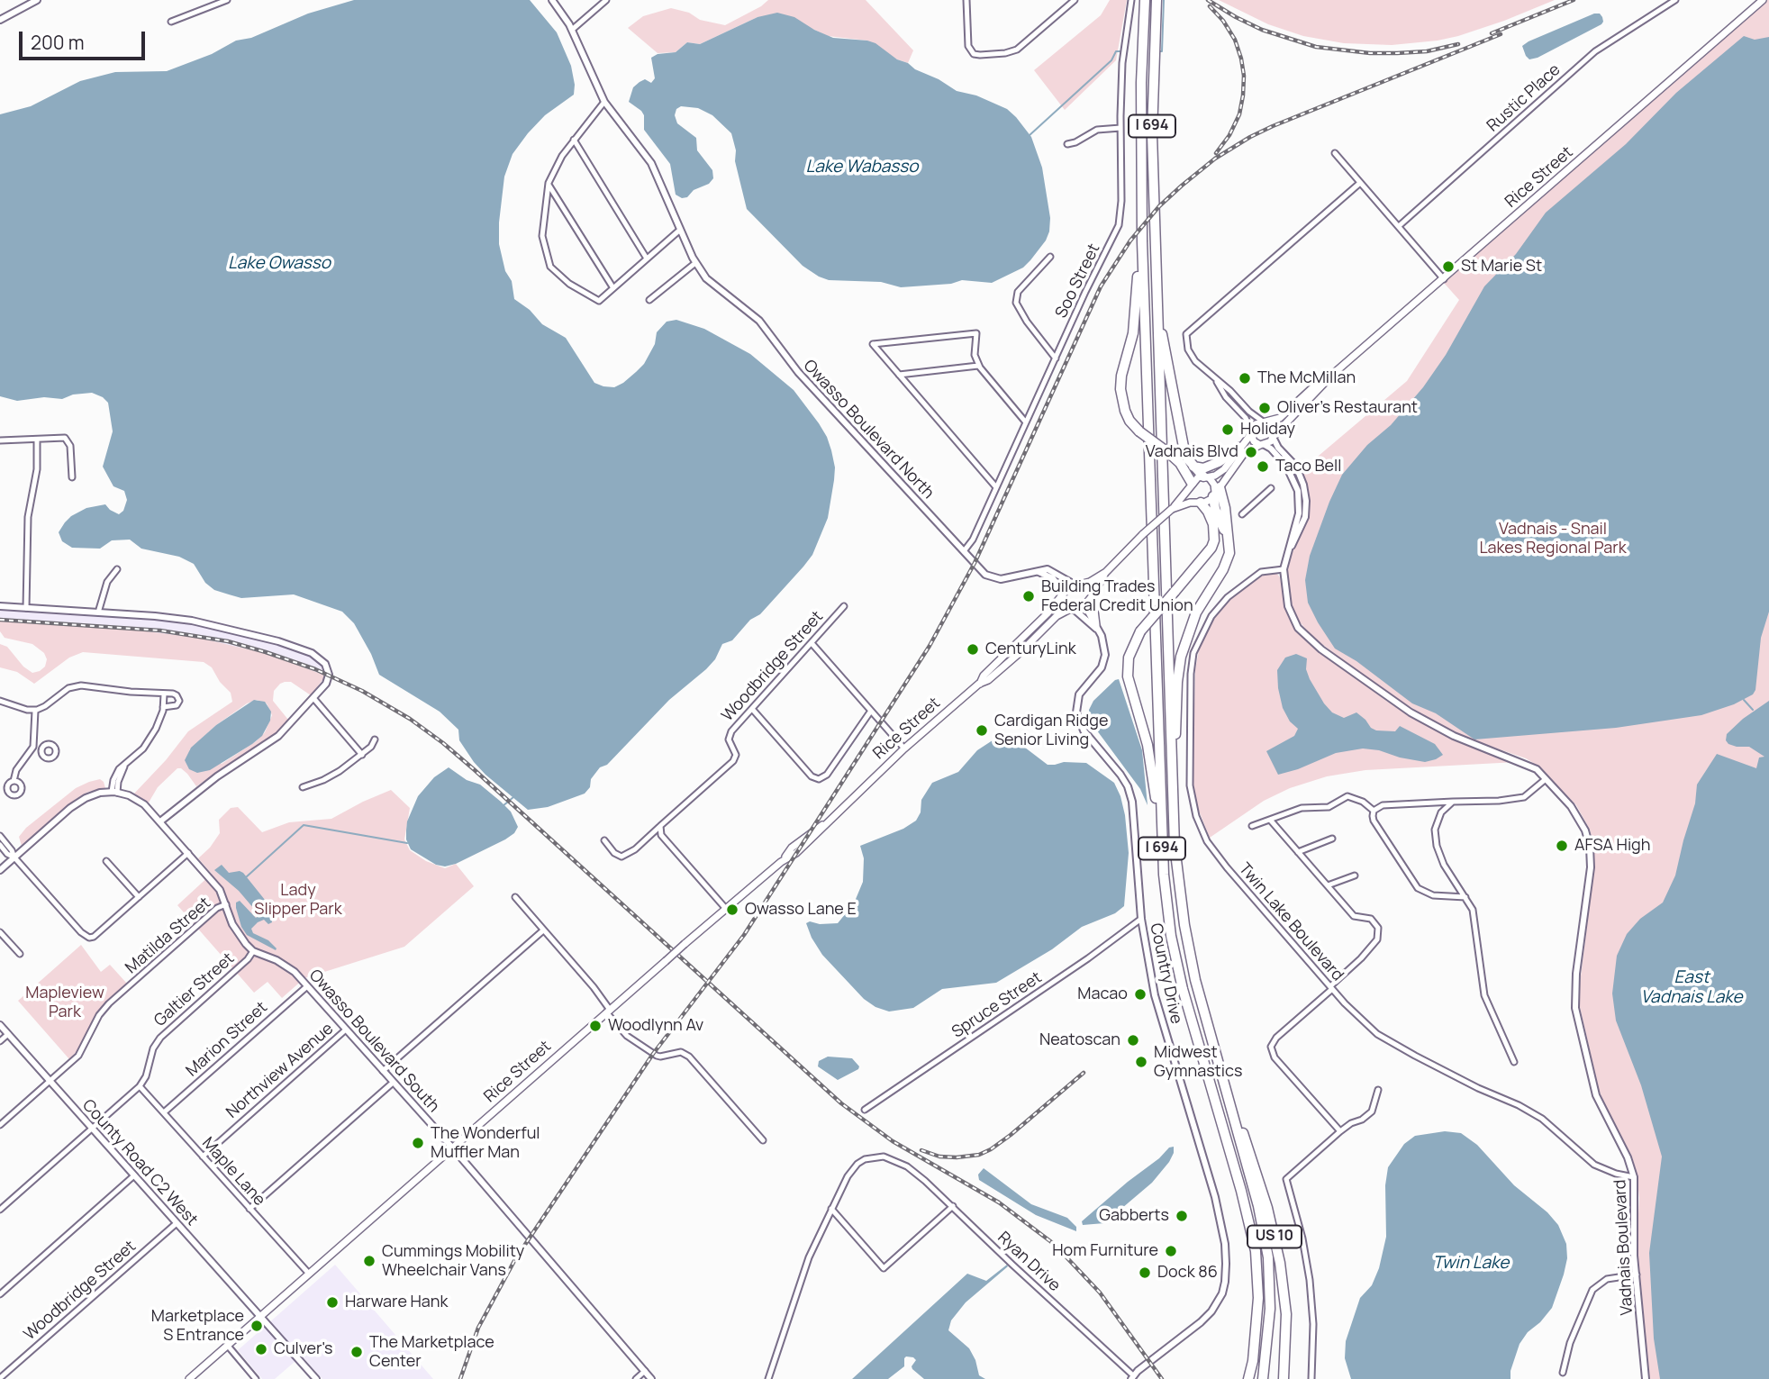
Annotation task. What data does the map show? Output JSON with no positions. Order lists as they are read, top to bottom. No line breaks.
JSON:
{"streets":{"highway":["I 694","US 10"],"main road":["Rice Street"],"street":["Rustic Place","Soo Street","Owasso Boulevard North","Woodbridge Street","Twin Lake Boulevard","Matilda Street","Country Drive","Galtier Street","Spruce Street","Marion Street","Owasso Boulevard South","Northview Avenue","County Road C2 West","Maple Lane","Vadnais Boulevard","Ryan Drive"]},"crossings":[["I 694","US 10"],["Rice Street","Owasso Boulevard North"],["Rice Street","Owasso Boulevard South"],["Rice Street","County Road C2 West"],["Rice Street","Maple Lane"],["Soo Street","Owasso Boulevard North"],["Woodbridge Street","County Road C2 West"],["Twin Lake Boulevard","Vadnais Boulevard"],["Matilda Street","Owasso Boulevard South"],["Matilda Street","County Road C2 West"],["Country Drive","Spruce Street"],["Country Drive","Ryan Drive"],["Galtier Street","Owasso Boulevard South"],["Galtier Street","County Road C2 West"],["Galtier Street","Maple Lane"],["Marion Street","Owasso Boulevard South"],["Marion Street","Maple Lane"],["Owasso Boulevard South","Northview Avenue"],["Northview Avenue","Maple Lane"]],"water":["Lake Wabasso","Lake Owasso","East Vadnais Lake","Twin Lake"],"parks":["Vadnais - Snail Lakes Regional Park","Lady Slipper Park","Mapleview Park"],"places":["St Marie St","The McMillan","Oliver’s Restaurant","Holiday","Vadnais Blvd","Taco Bell","Building Trades Federal Credit Union","CenturyLink","Cardigan Ridge Senior Living","AFSA High","Owasso Lane E","Macao","Woodlynn Av","Neatoscan","Midwest Gymnastics","The Wonderful Muffler Man","Gabberts","Hom Furniture","Cummings Mobility Wheelchair Vans","Dock 86","Harware Hank","Marketplace S Entrance","Culver's","The Marketplace Center"],"scale_bar":"200 m"}
